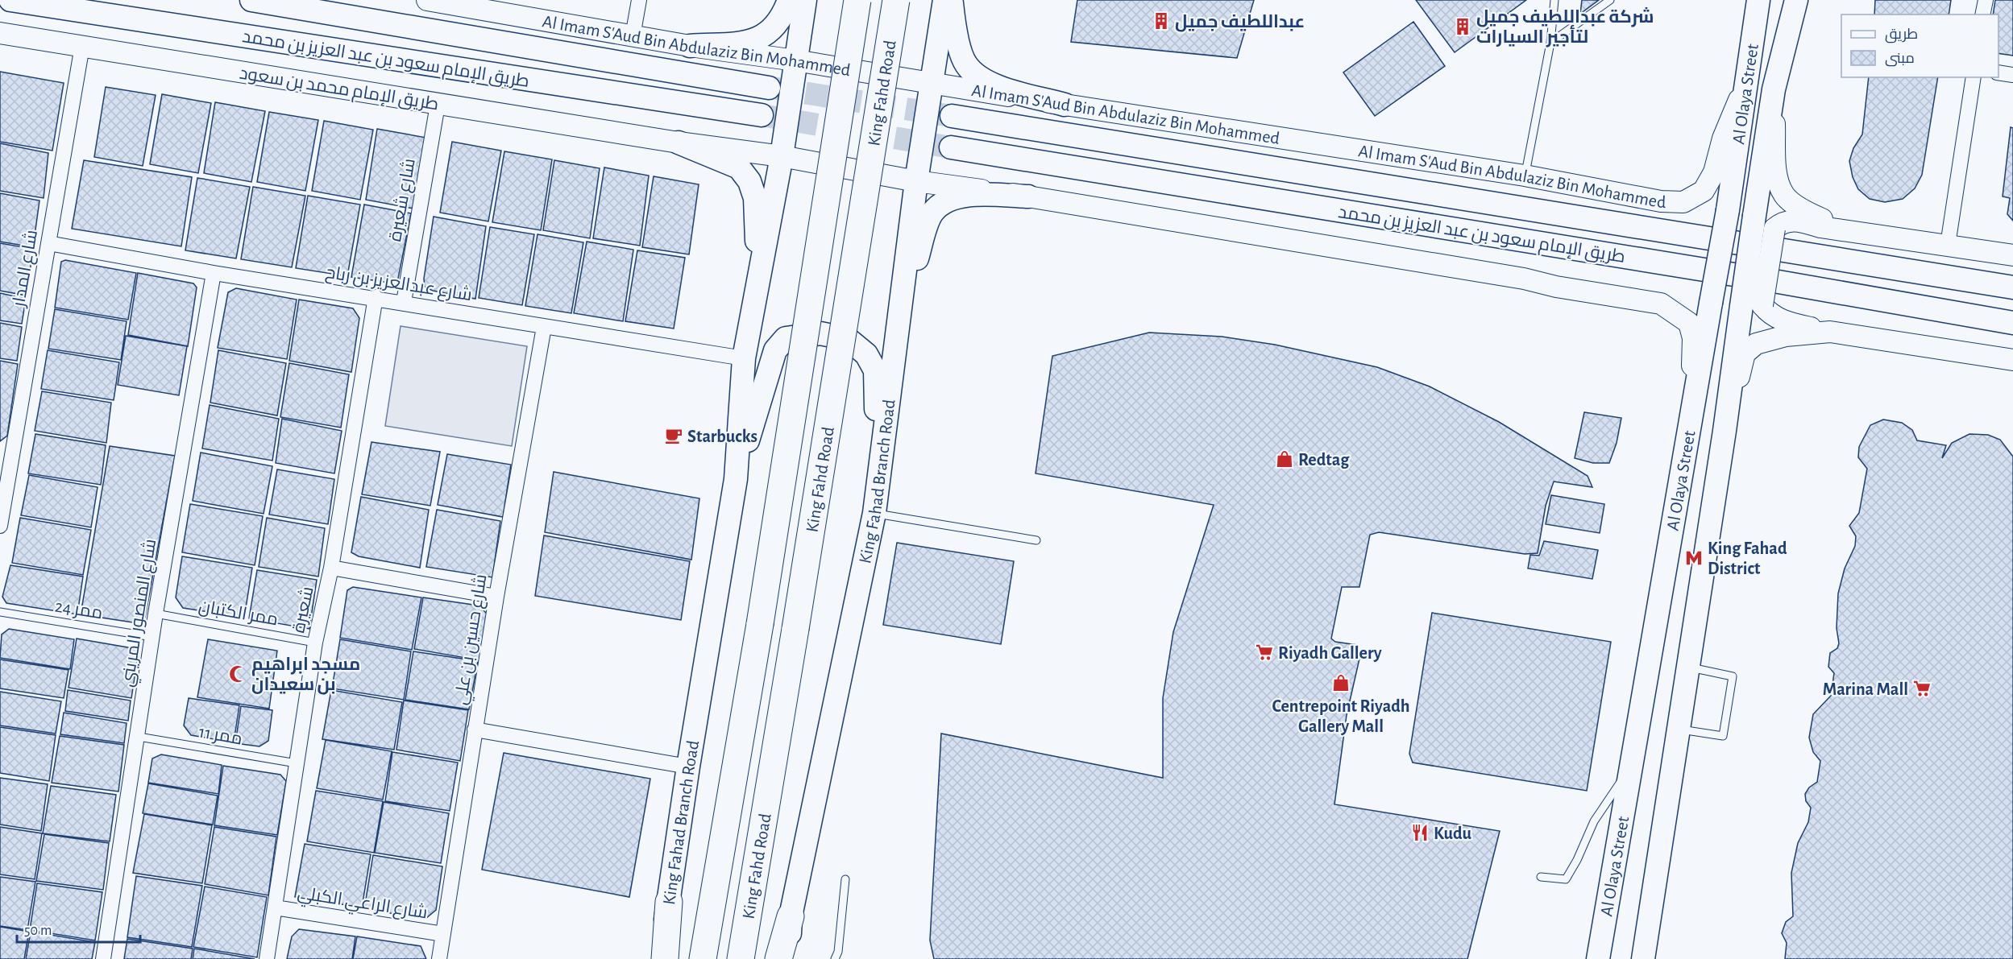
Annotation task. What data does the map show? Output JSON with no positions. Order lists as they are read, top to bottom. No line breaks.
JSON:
{"streets":{"highway":["King Fahd Road"],"main road":["طريق الإمام سعود بن عبد العزيز بن محمد","Al Olaya Street","King Fahad Branch Road"],"street":["Al Imam S'Aud Bin Abdulaziz Bin Mohammed","طريق الإمام محمد بن سعود","شارع شعيرة","شارع المدار","شارع عبدالعزيز بن رباح","شعيرة","شارع المنصور المريني","شارع حسين بن علي","شارع الراعي الكبلي"],"lane":["ممر 24","ممر الكتبان","ممر 11"]},"crossings":[["Al Imam S'Aud Bin Abdulaziz Bin Mohammed","Al Olaya Street"],["Al Imam S'Aud Bin Abdulaziz Bin Mohammed","King Fahad Branch Road"],["طريق الإمام محمد بن سعود","Al Olaya Street"],["طريق الإمام محمد بن سعود","شارع شعيرة"],["طريق الإمام محمد بن سعود","شارع المدار"],["طريق الإمام محمد بن سعود","King Fahad Branch Road"],["شارع شعيرة","شارع عبدالعزيز بن رباح"],["شارع المدار","شارع عبدالعزيز بن رباح"],["شارع عبدالعزيز بن رباح","King Fahad Branch Road"],["شارع عبدالعزيز بن رباح","شعيرة"],["شارع عبدالعزيز بن رباح","شارع المنصور المريني"],["شارع عبدالعزيز بن رباح","شارع حسين بن علي"],["ممر 24","شارع المنصور المريني"],["شعيرة","ممر الكتبان"],["شعيرة","ممر 11"],["شعيرة","شارع الراعي الكبلي"],["ممر الكتبان","شارع المنصور المريني"],["شارع المنصور المريني","ممر 11"],["شارع حسين بن علي","شارع الراعي الكبلي"]],"places":{"building":["عبداللطيف جميل","شركة عبداللطيف جميل لتأجير السيارات"],"cafe":["Starbucks"],"shop":["Redtag","Centrepoint Riyadh Gallery Mall"],"metro station":["King Fahad District"],"supermarket":["Riyadh Gallery","Marina Mall"],"mosque":["مسجد ابراهيم بن سعيدان"],"restaurant":["Kudu"]},"legend":["طريق","مبنى"],"scale_bar":"50 m"}
